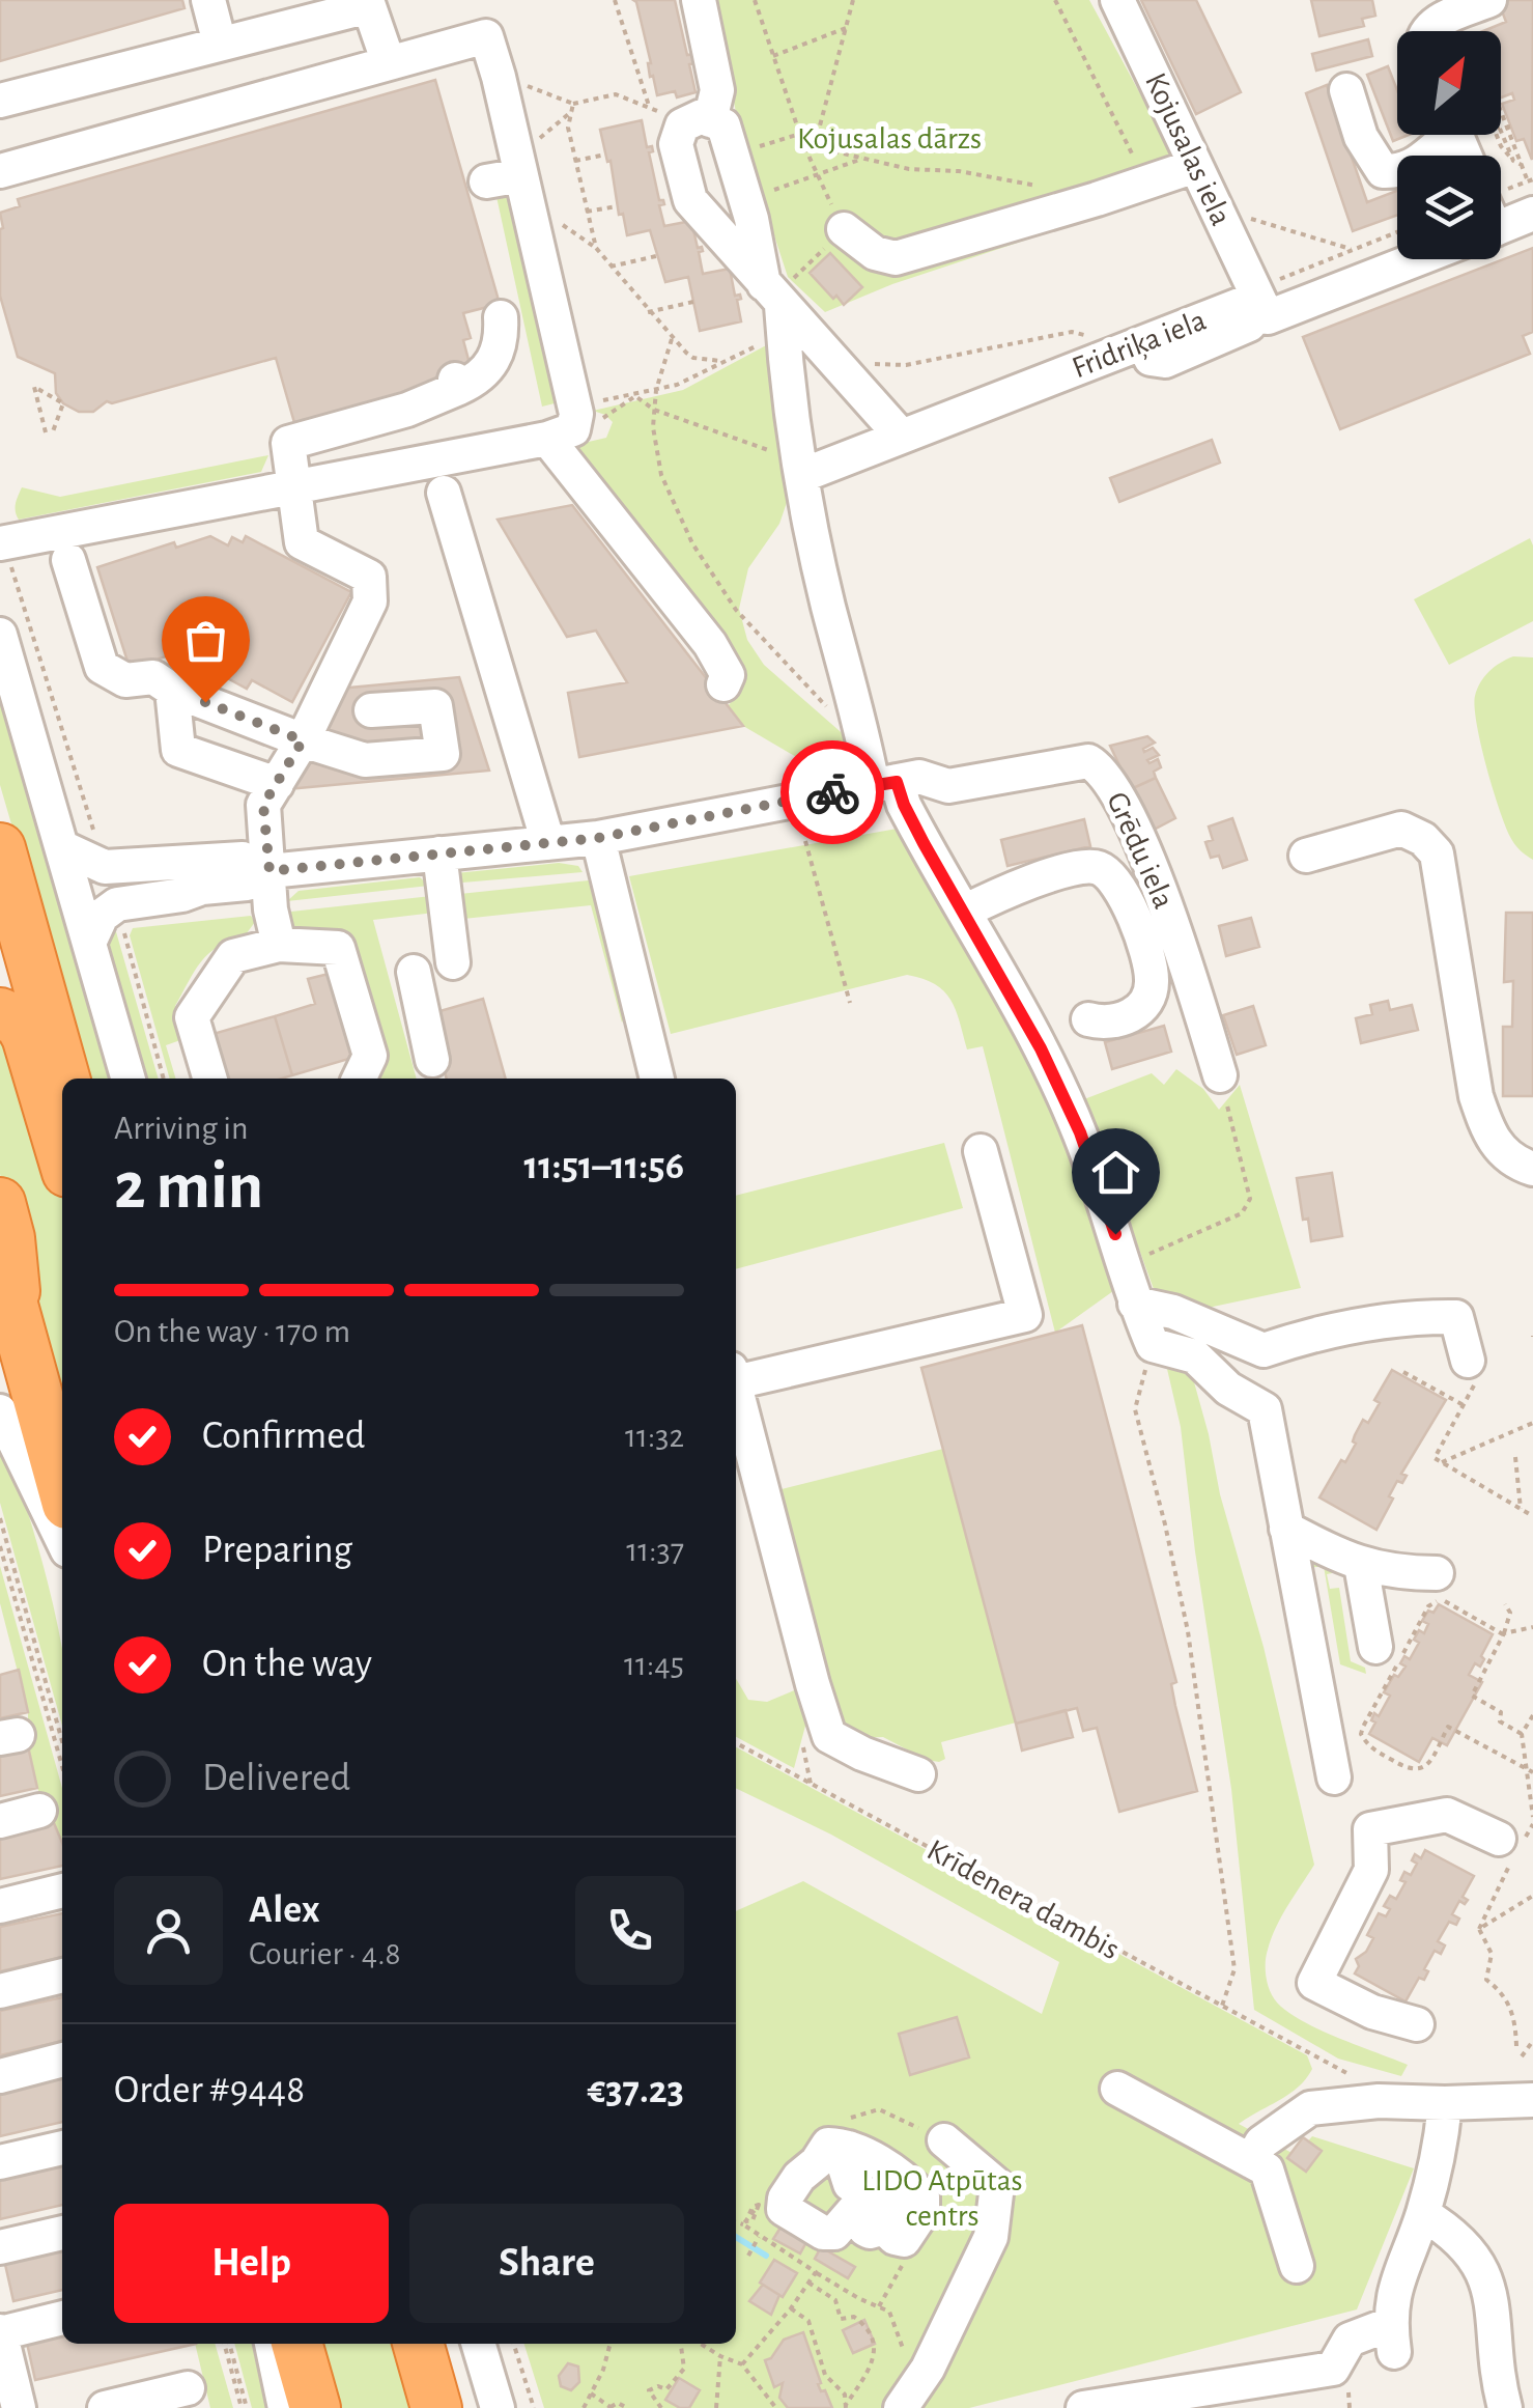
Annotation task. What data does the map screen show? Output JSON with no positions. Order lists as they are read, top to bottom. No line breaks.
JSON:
{"streets":{"street":["Kojusalas iela","Fridriķa iela","Grēdu iela"],"path":["Krīdenera dambis"]},"crossings":[["Kojusalas iela","Fridriķa iela"]],"parks":["Kojusalas dārzs","LIDO Atpūtas centrs"],"north":"top right","page":{"heading":["2 min","Arriving in","11:51–11:56"],"panel":["Alex","Courier · 4.8","Order #9448","€37.23"],"bar":"On the way · 170 m","list":[["Confirmed","11:32"],["Preparing","11:37"],["On the way","11:45"],"Delivered"],"buttons":["Help","Share"]}}
